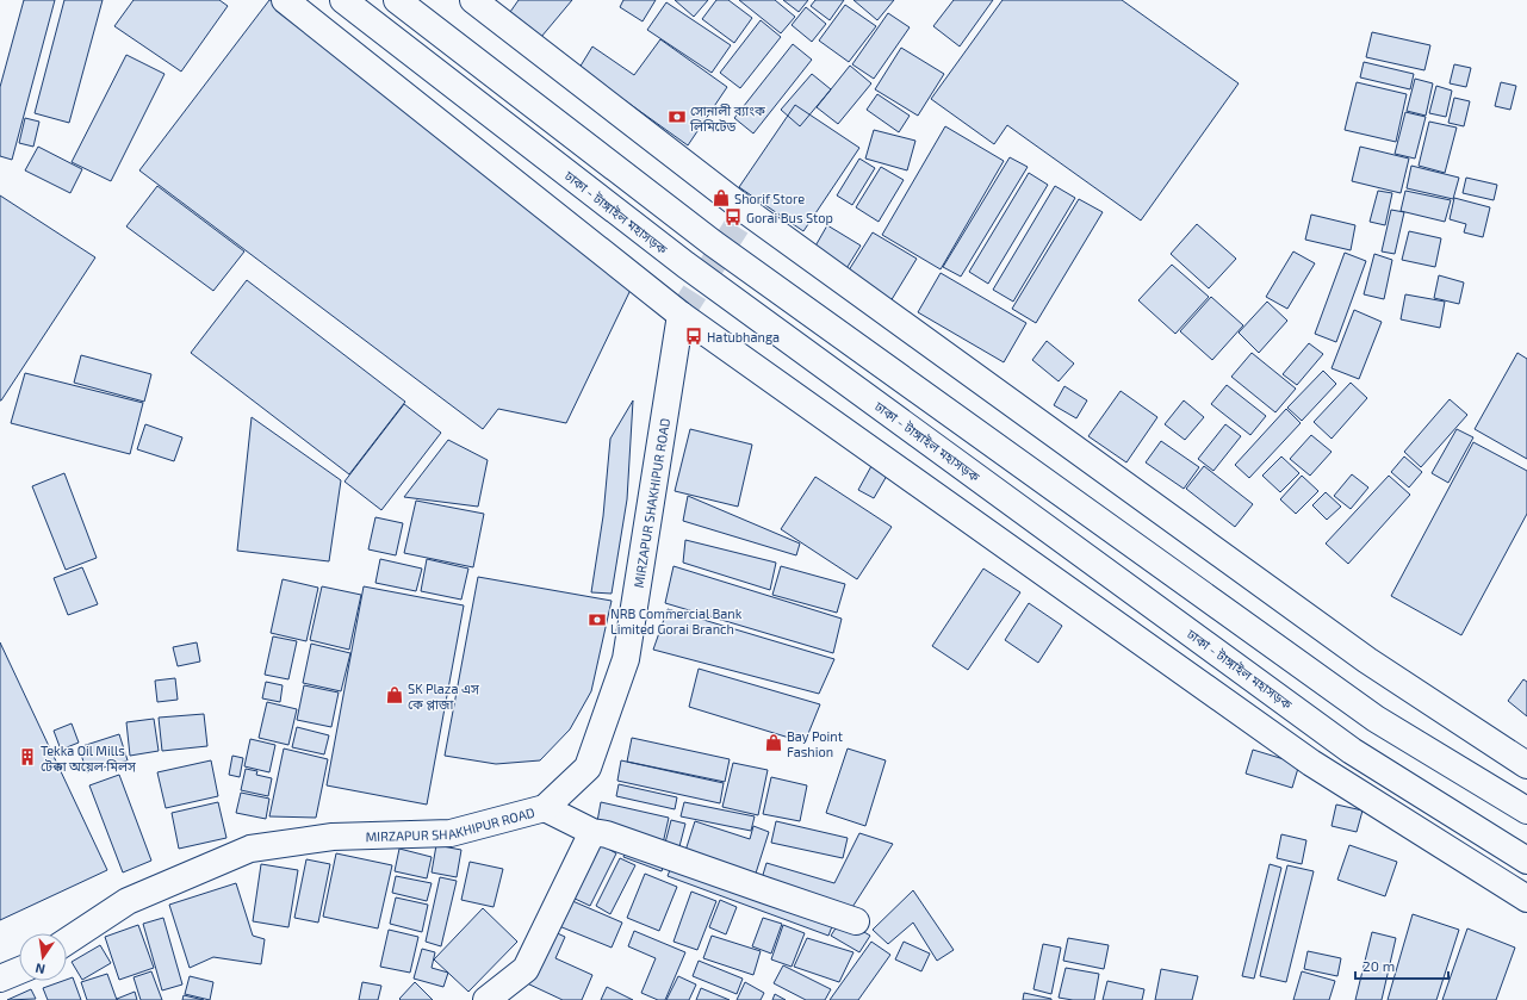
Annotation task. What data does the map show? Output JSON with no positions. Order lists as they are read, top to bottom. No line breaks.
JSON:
{"streets":{"main road":["ঢাকা - টাঙ্গাইল মহাসড়ক","MIRZAPUR SHAKHIPUR ROAD"]},"places":{"bank":["সোনালী ব্যাংক লিমিটেড","NRB Commercial Bank Limited Gorai Branch"],"shop":["Shorif Store","SK Plaza এস কে প্লাজা","Bay Point Fashion"],"bus stop":["Gorai Bus Stop","Hatubhanga"],"building":["Tekka Oil Mills টেক্কা অয়েল মিলস"]},"scale_bar":"20 m","north":"bottom"}
